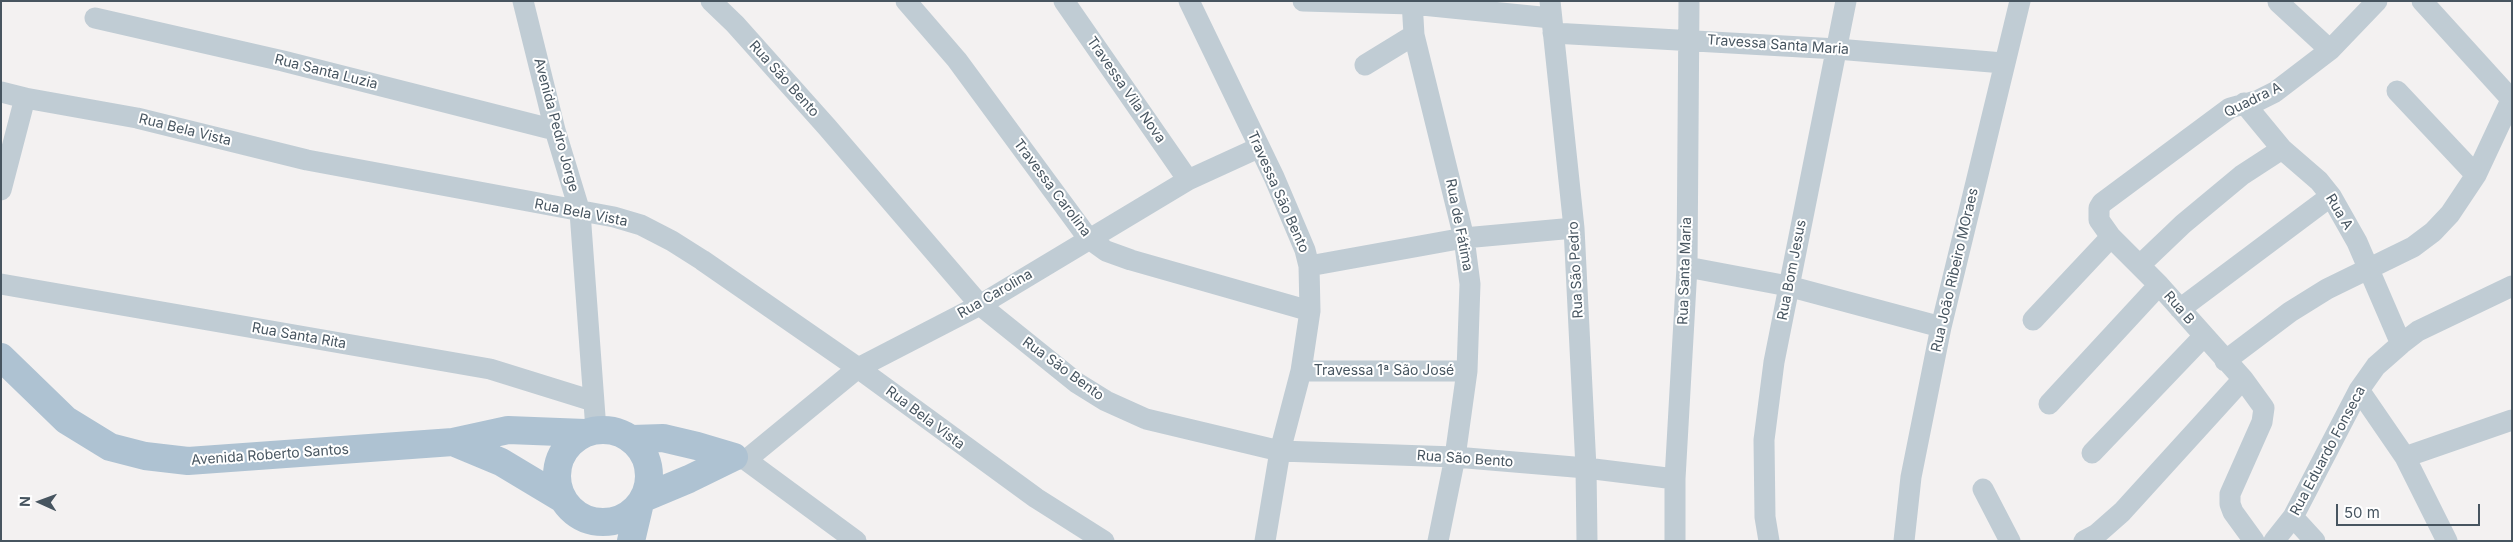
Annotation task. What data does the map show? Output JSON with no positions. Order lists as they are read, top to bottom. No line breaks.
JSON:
{"streets":{"main road":["Avenida Roberto Santos"],"street":["Travessa Santa Maria","Rua Santa Luzia","Rua São Bento","Travessa Vila Nova","Quadra A","Avenida Pedro Jorge","Rua Bela Vista","Travessa Carolina","Travessa São Bento","Rua A","Rua de Fátima","Rua São Pedro","Rua Bom Jesus","Rua João Ribeiro MOraes","Rua Santa Maria","Rua Carolina","Rua B","Rua Santa Rita","Travessa 1ª São José","Rua Eduardo Fonseca"]},"crossings":[["Travessa Santa Maria","Rua de Fátima"],["Travessa Santa Maria","Rua São Pedro"],["Travessa Santa Maria","Rua Bom Jesus"],["Travessa Santa Maria","Rua João Ribeiro MOraes"],["Travessa Santa Maria","Rua Santa Maria"],["Rua Santa Luzia","Avenida Pedro Jorge"],["Rua São Bento","Travessa São Bento"],["Rua São Bento","Rua de Fátima"],["Rua São Bento","Rua São Pedro"],["Rua São Bento","Rua Santa Maria"],["Rua São Bento","Rua Carolina"],["Travessa Vila Nova","Rua Carolina"],["Quadra A","Rua A"],["Quadra A","Rua B"],["Avenida Pedro Jorge","Rua Bela Vista"],["Avenida Pedro Jorge","Rua Santa Rita"],["Avenida Pedro Jorge","Avenida Roberto Santos"],["Rua Bela Vista","Rua Carolina"],["Travessa Carolina","Travessa São Bento"],["Travessa Carolina","Rua Carolina"],["Travessa São Bento","Rua Carolina"],["Travessa São Bento","Travessa 1ª São José"],["Rua A","Rua Eduardo Fonseca"],["Rua de Fátima","Travessa 1ª São José"]],"scale_bar":"50 m","north":"left"}
